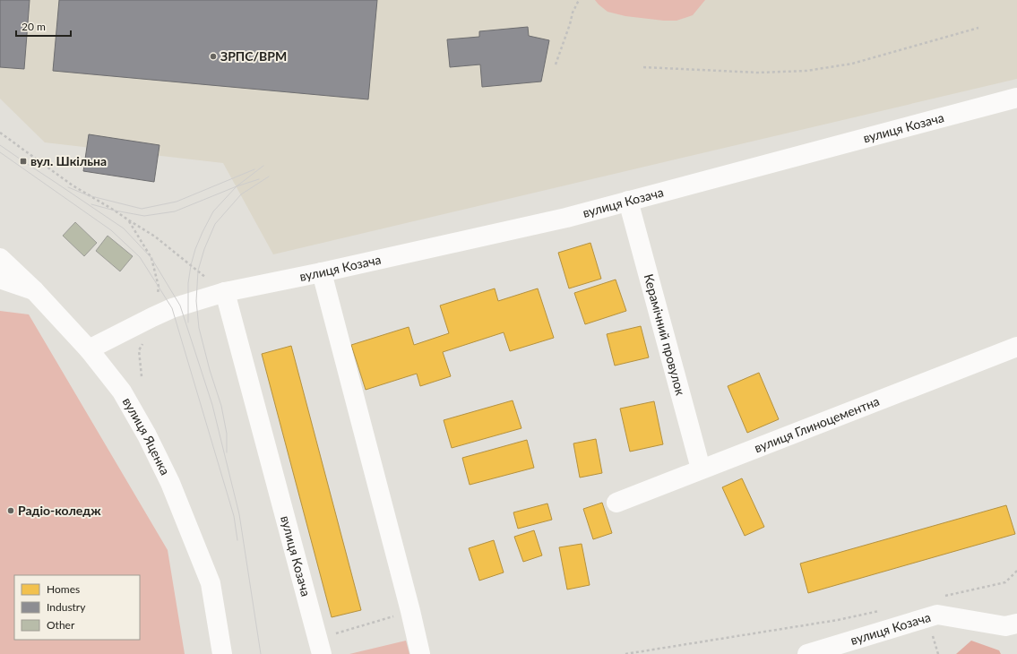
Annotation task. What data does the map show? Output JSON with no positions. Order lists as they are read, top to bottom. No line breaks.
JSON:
{"streets":{"street":["вулиця Козача","Керамічний провулок","вулиця Глиноцементна","вулиця Яценка"]},"crossings":[["вулиця Козача","Керамічний провулок"],["вулиця Козача","вулиця Яценка"],["Керамічний провулок","вулиця Глиноцементна"]],"places":{"other":["ЗРПС/ВРМ","Радіо-коледж"],"transit":["вул. Шкільна"]},"legend":["Homes","Industry","Other"],"scale_bar":"20 m"}
